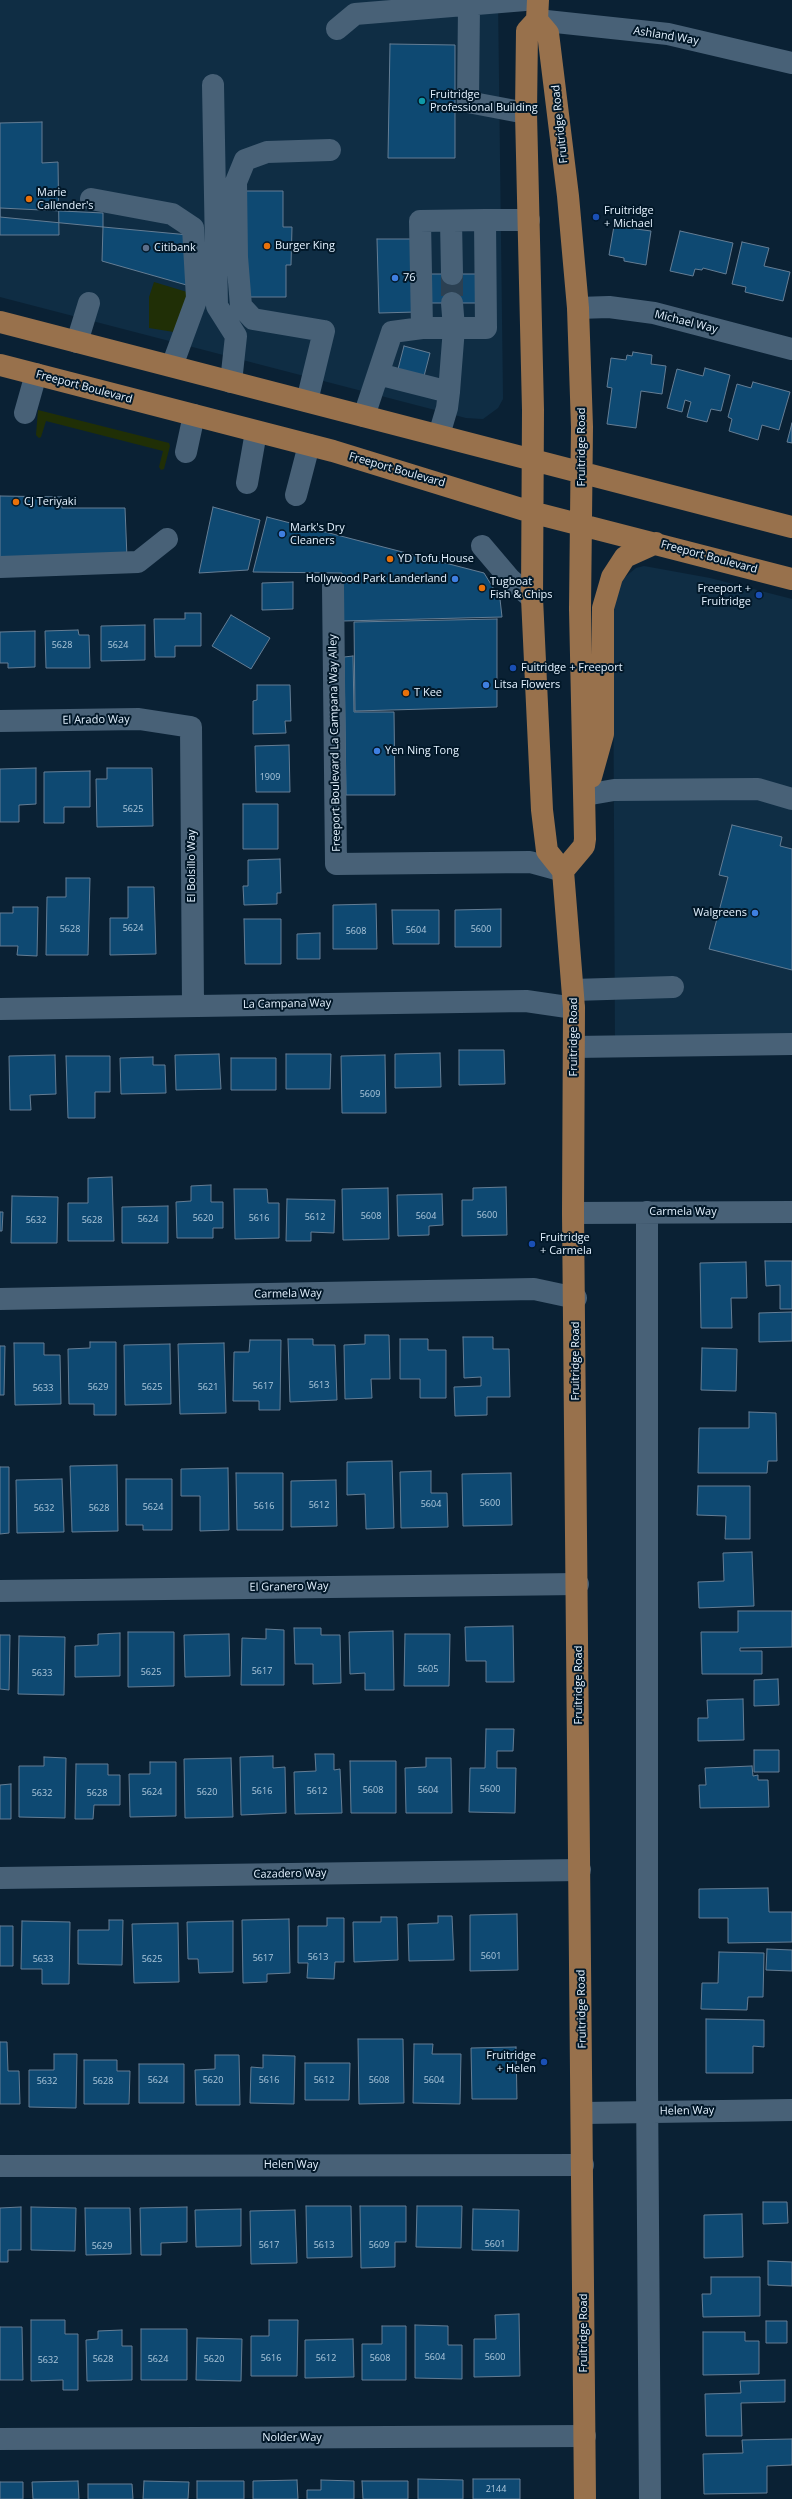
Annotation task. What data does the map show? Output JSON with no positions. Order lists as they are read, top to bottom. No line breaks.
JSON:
{"streets":{"main road":["Fruitridge Road","Freeport Boulevard"],"street":["Ashland Way","Michael Way","El Arado Way","Freeport Boulevard La Campana Way Alley","El Bolsillo Way","La Campana Way","Carmela Way","El Granero Way","Cazadero Way","Helen Way","Nolder Way"]},"crossings":[["Ashland Way","Fruitridge Road"],["Fruitridge Road","Michael Way"],["Fruitridge Road","Freeport Boulevard"],["Fruitridge Road","Freeport Boulevard La Campana Way Alley"],["Fruitridge Road","La Campana Way"],["Fruitridge Road","Carmela Way"],["Fruitridge Road","El Granero Way"],["Fruitridge Road","Cazadero Way"],["Fruitridge Road","Helen Way"],["Fruitridge Road","Nolder Way"],["El Arado Way","El Bolsillo Way"],["El Bolsillo Way","La Campana Way"]],"places":["Fruitridge Professional Building","Marie Callender's","Fruitridge + Michael","Burger King","Citibank","76","CJ Teriyaki","Mark's Dry Cleaners","YD Tofu House","Hollywood Park Landerland","Tugboat Fish & Chips","Freeport + Fruitridge","Fuitridge + Freeport","Litsa Flowers","T Kee","Yen Ning Tong","Walgreens","Fruitridge + Carmela","Fruitridge + Helen"],"house_numbers":["5628","5624","1909","5625","5624","5628","5600","5604","5608","5609","5600","5608","5604","5612","5620","5616","5624","5632","5628","5613","5617","5629","5625","5621","5633","5600","5604","5612","5616","5624","5632","5628","5605","5617","5625","5633","5600","5608","5604","5616","5612","5624","5620","5632","5628","5601","5613","5617","5633","5625","5624","5620","5616","5612","5608","5604","5632","5628","5601","5617","5613","5609","5629","5604","5600","5616","5612","5608","5628","5624","5620","5632","2144"]}
